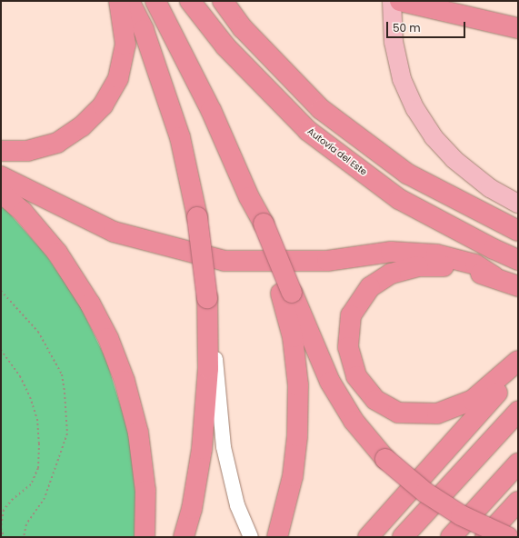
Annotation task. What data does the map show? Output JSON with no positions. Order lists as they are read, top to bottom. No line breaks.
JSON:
{"streets":{"highway":["Autovía del Este"]},"scale_bar":"50 m"}
